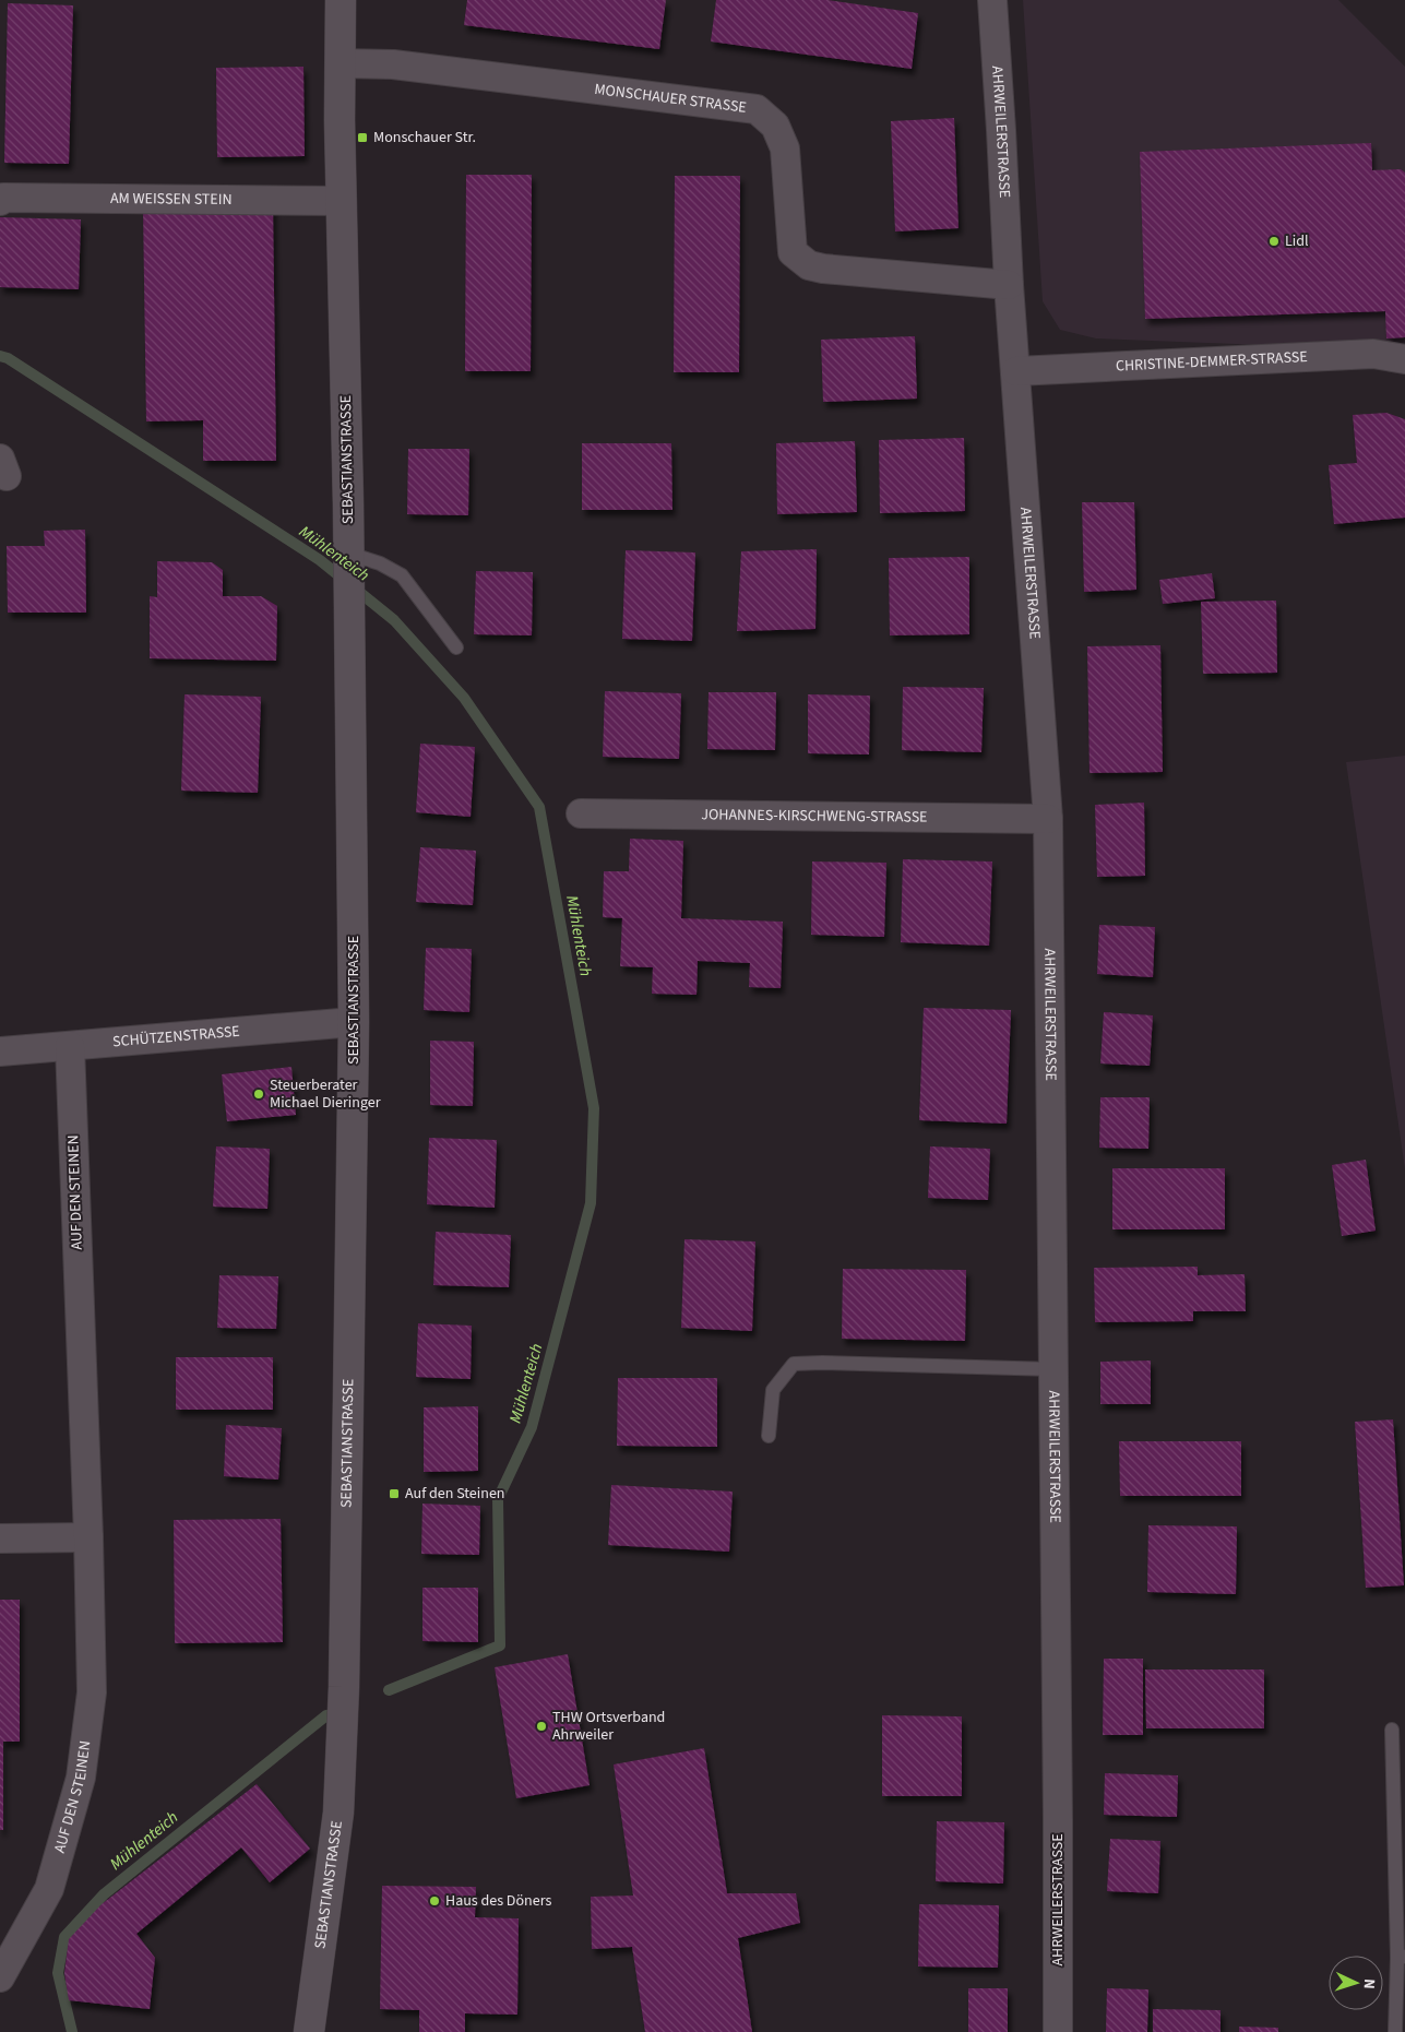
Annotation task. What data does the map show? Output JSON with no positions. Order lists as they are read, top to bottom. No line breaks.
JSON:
{"streets":{"street":["MONSCHAUER STRASSE","AHRWEILERSTRASSE","AM WEISSEN STEIN","CHRISTINE-DEMMER-STRASSE","SEBASTIANSTRASSE","JOHANNES-KIRSCHWENG-STRASSE","SCHÜTZENSTRASSE","AUF DEN STEINEN"]},"crossings":[["MONSCHAUER STRASSE","AHRWEILERSTRASSE"],["MONSCHAUER STRASSE","SEBASTIANSTRASSE"],["AHRWEILERSTRASSE","CHRISTINE-DEMMER-STRASSE"],["AHRWEILERSTRASSE","JOHANNES-KIRSCHWENG-STRASSE"],["AM WEISSEN STEIN","SEBASTIANSTRASSE"],["SEBASTIANSTRASSE","SCHÜTZENSTRASSE"],["SCHÜTZENSTRASSE","AUF DEN STEINEN"]],"water":["Mühlenteich"],"places":{"transit":["Monschauer Str.","Auf den Steinen"],"other":["Lidl","Steuerberater Michael Dieringer","THW Ortsverband Ahrweiler","Haus des Döners"]},"north":"right"}
